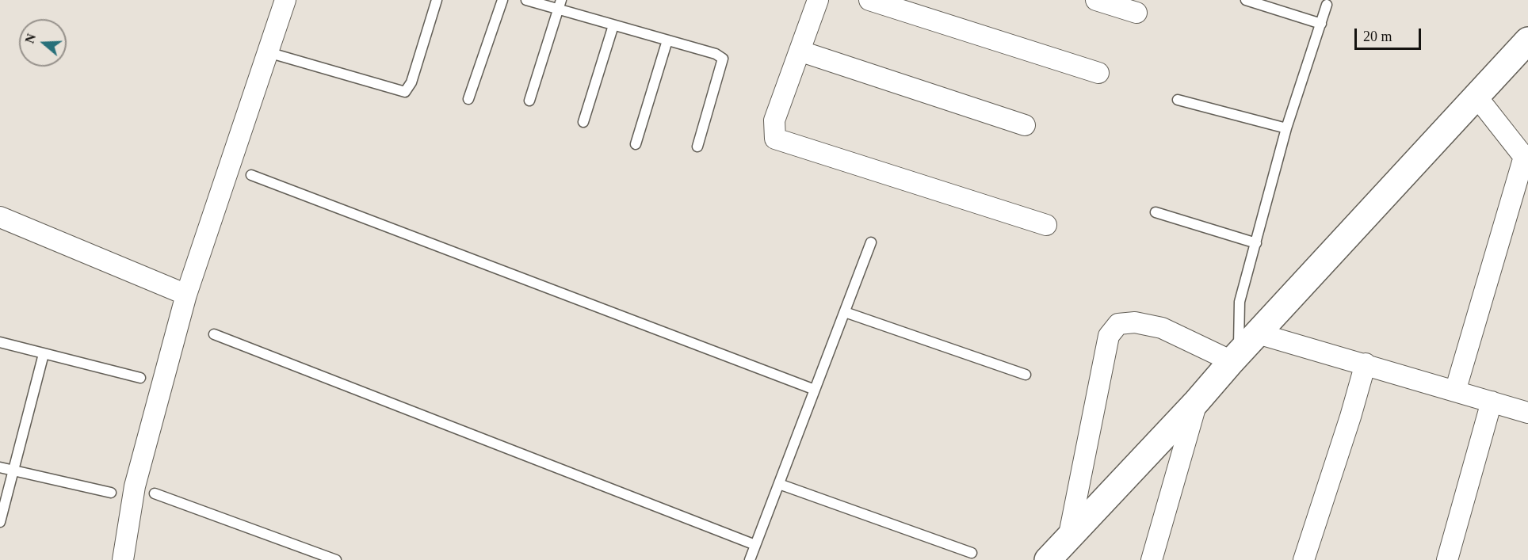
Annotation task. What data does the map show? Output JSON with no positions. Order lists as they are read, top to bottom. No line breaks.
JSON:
{"scale_bar":"20 m","north":"left"}
